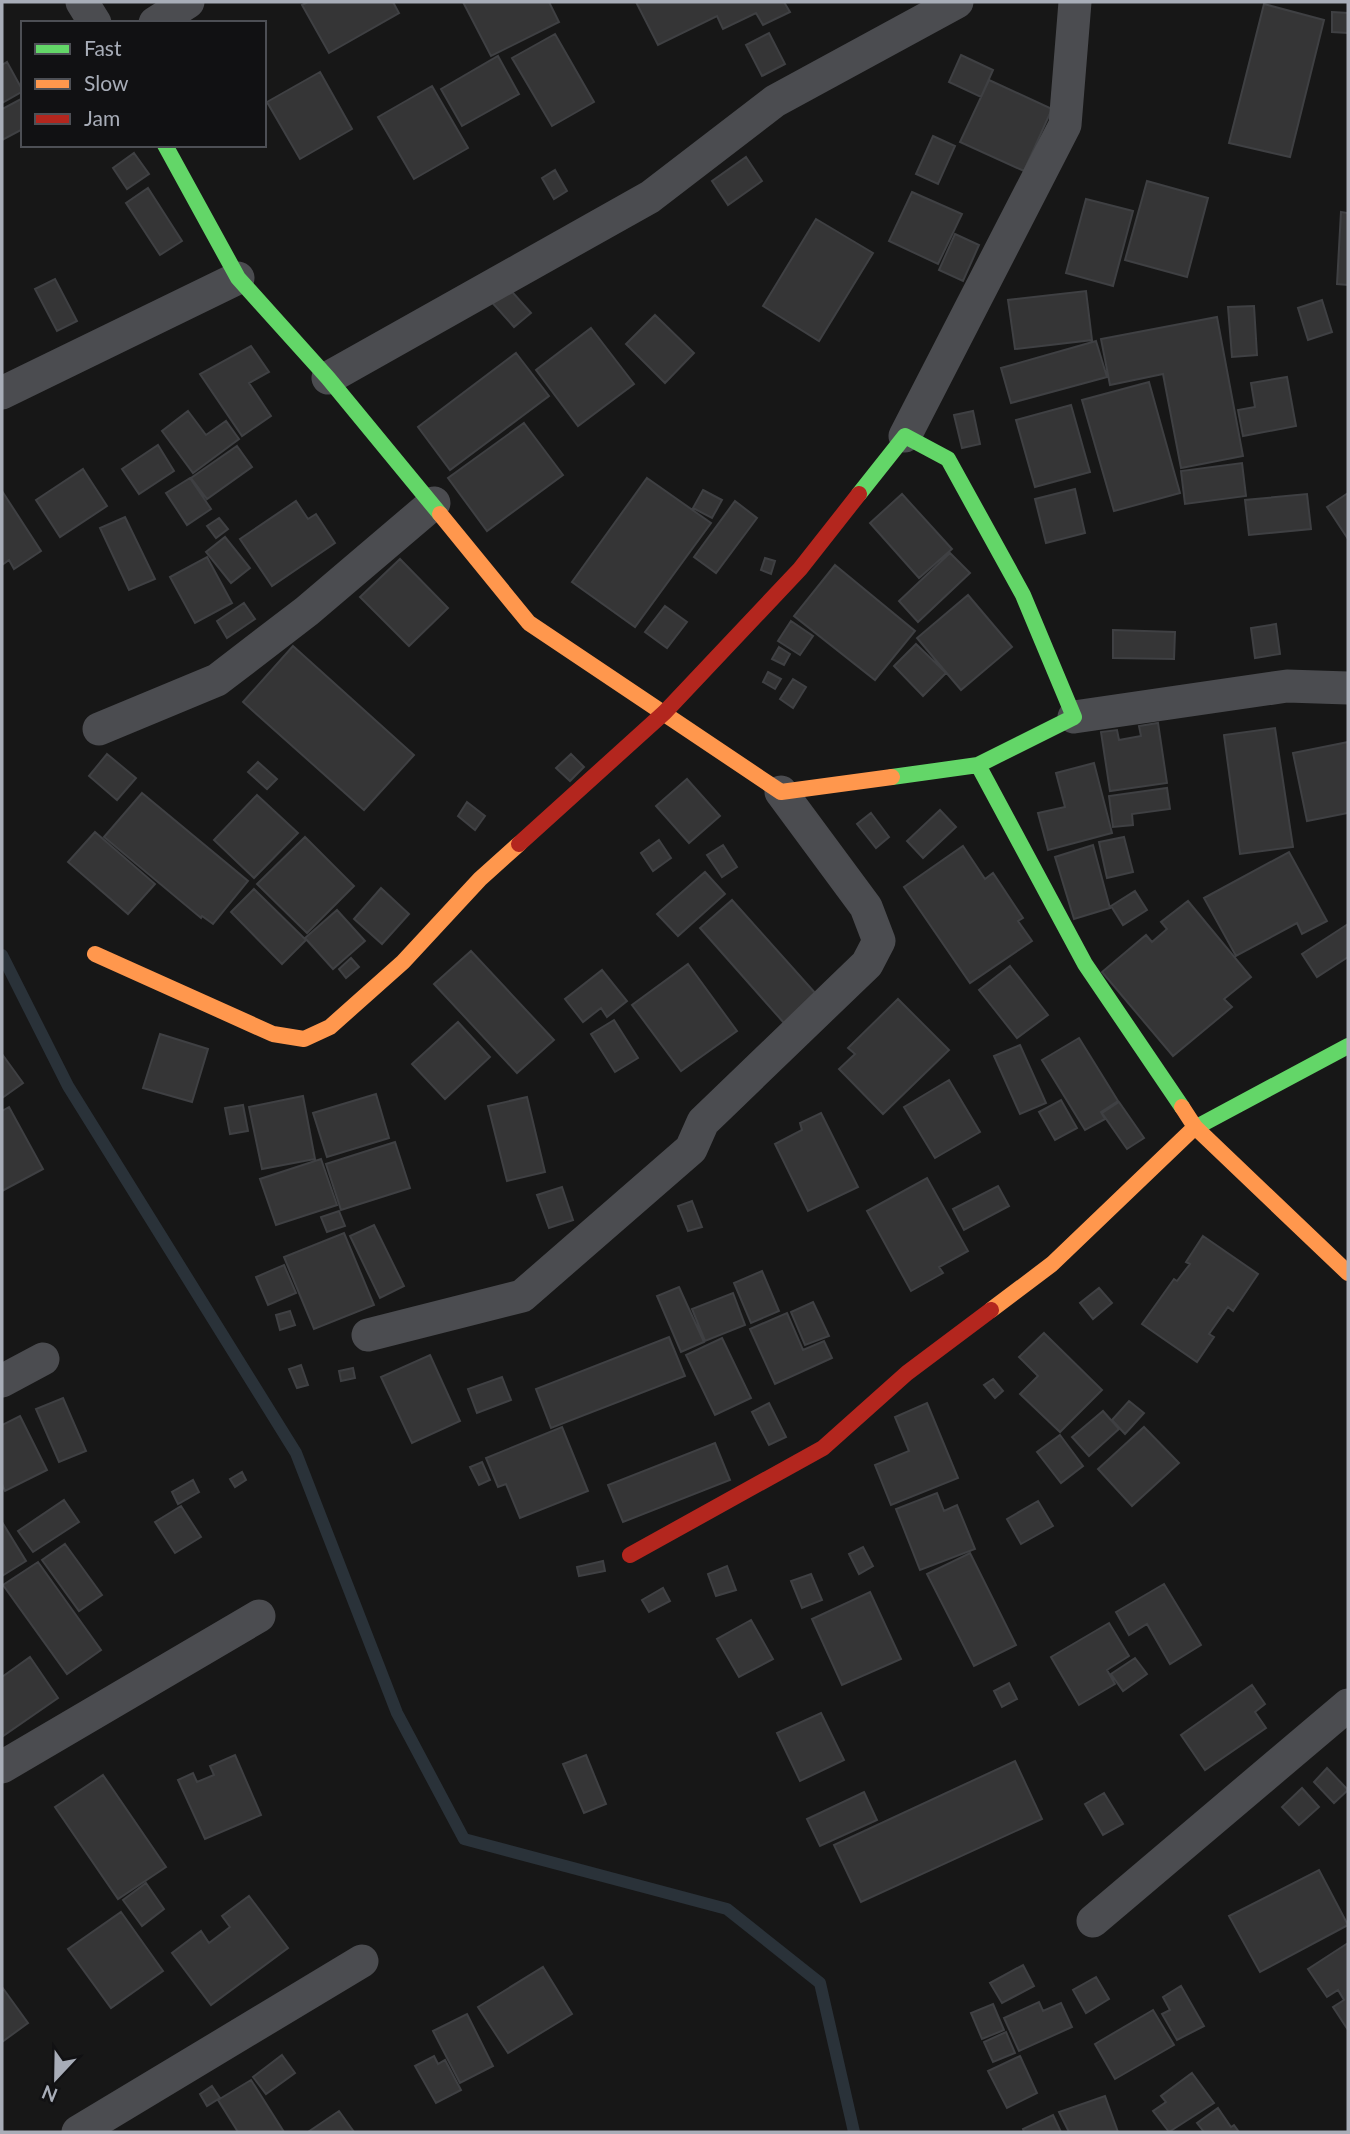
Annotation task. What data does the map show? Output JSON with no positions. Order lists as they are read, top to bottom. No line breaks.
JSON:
{"legend":["Fast","Slow","Jam"],"north":"bottom"}
